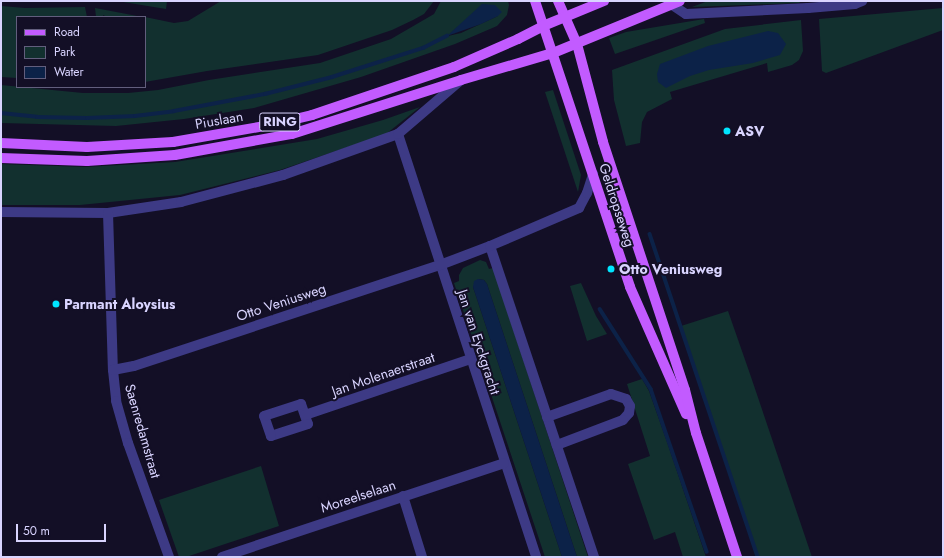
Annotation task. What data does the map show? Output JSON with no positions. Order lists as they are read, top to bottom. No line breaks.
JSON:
{"streets":{"main road":["Piuslaan","RING","Geldropseweg"],"street":["Otto Veniusweg","Jan van Eyckgracht","Jan Molenaerstraat","Saenredamstraat","Moreelselaan"]},"crossings":[["Piuslaan","RING"],["Piuslaan","Geldropseweg"],["Piuslaan","Jan van Eyckgracht"],["Piuslaan","Saenredamstraat"],["RING","Geldropseweg"],["Geldropseweg","Otto Veniusweg"],["Otto Veniusweg","Jan van Eyckgracht"],["Otto Veniusweg","Saenredamstraat"],["Jan van Eyckgracht","Jan Molenaerstraat"],["Jan van Eyckgracht","Moreelselaan"]],"places":["ASV","Otto Veniusweg","Parmant Aloysius"],"legend":["Road","Park","Water"],"scale_bar":"50 m"}
